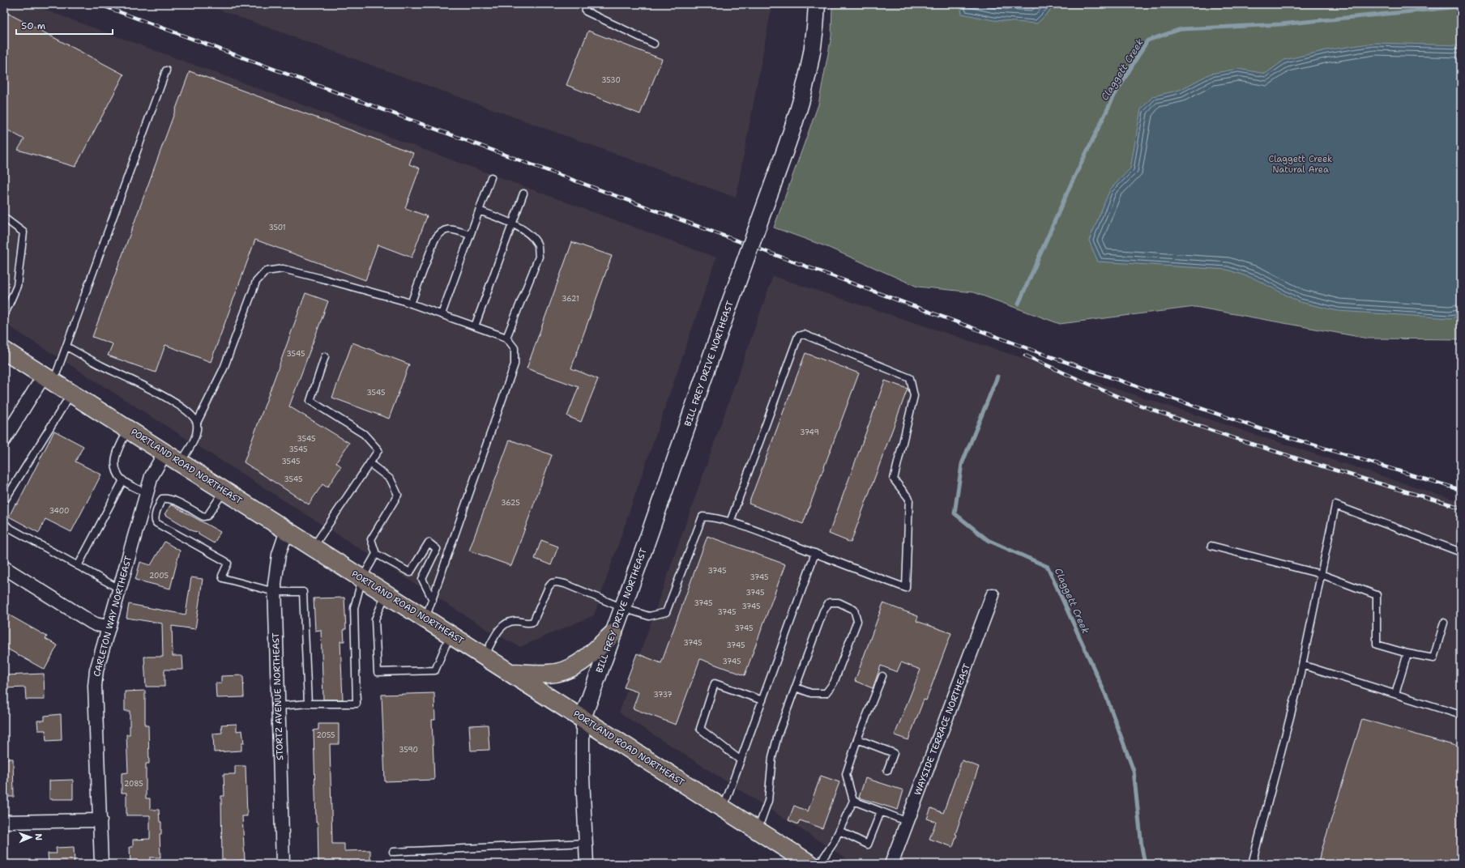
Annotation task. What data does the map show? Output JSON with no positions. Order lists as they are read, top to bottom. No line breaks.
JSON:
{"streets":{"main road":["PORTLAND ROAD NORTHEAST"],"street":["BILL FREY DRIVE NORTHEAST","CARLETON WAY NORTHEAST","STORTZ AVENUE NORTHEAST","WAYSIDE TERRACE NORTHEAST"]},"crossings":[["BILL FREY DRIVE NORTHEAST","PORTLAND ROAD NORTHEAST"],["PORTLAND ROAD NORTHEAST","CARLETON WAY NORTHEAST"],["PORTLAND ROAD NORTHEAST","STORTZ AVENUE NORTHEAST"]],"water":["Claggett Creek"],"parks":["Claggett Creek Natural Area"],"house_numbers":["3530","3501","3621","3545","3545","3749","3545","3545","3545","3545","3625","3400","3745","2005","3745","3745","3745","3745","3745","3745","3745","3745","3745","3737","2055","3590","2085"],"scale_bar":"50 m","north":"right"}
